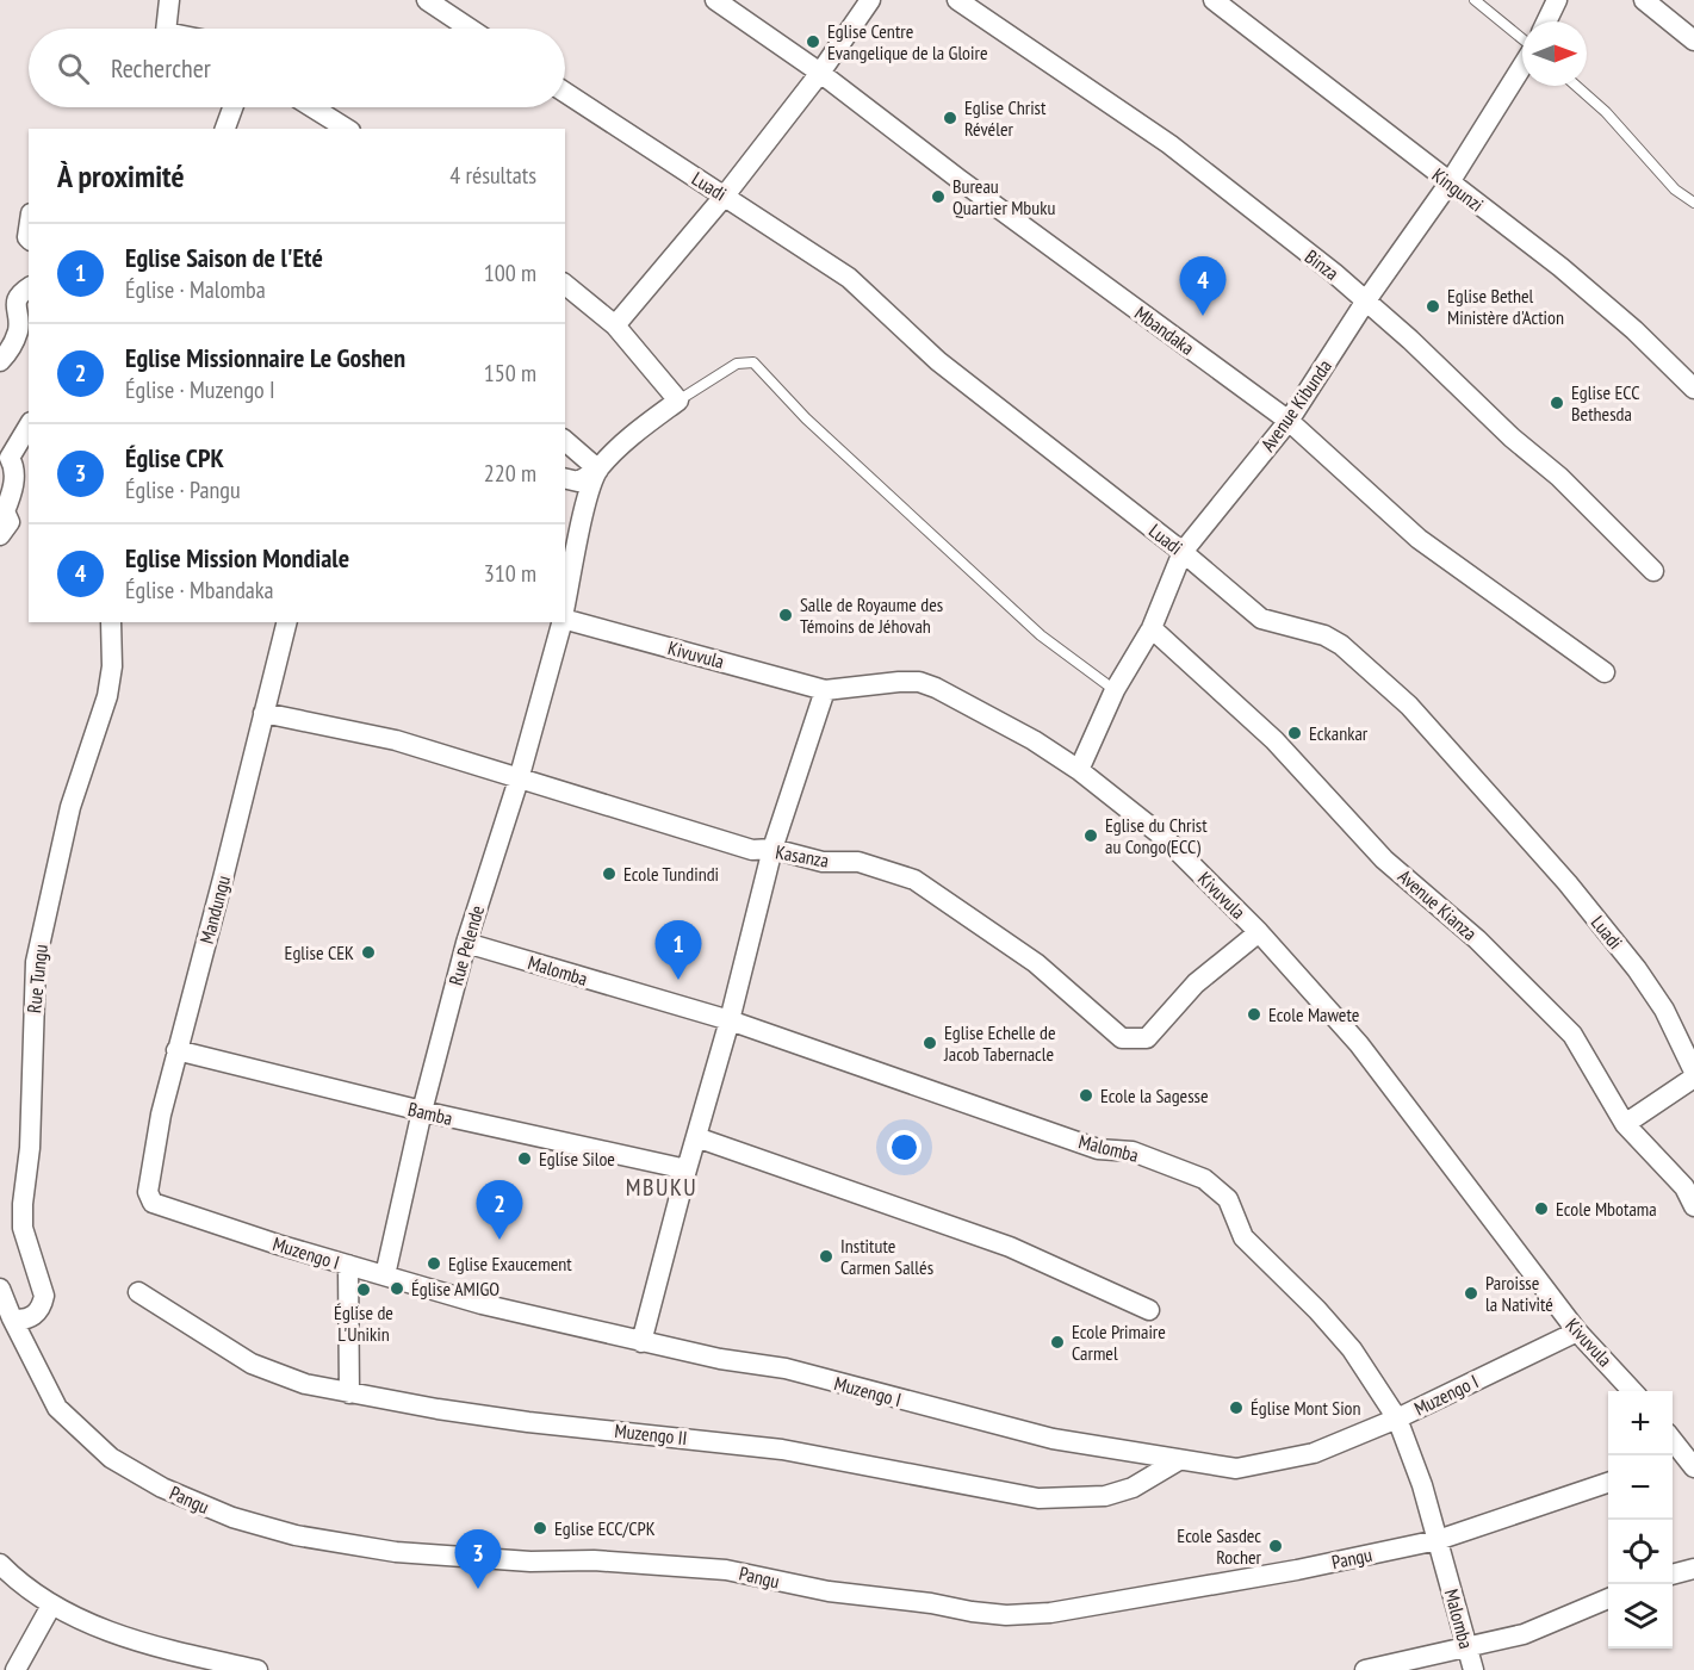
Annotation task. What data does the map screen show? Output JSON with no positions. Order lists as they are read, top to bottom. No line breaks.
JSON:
{"streets":{"street":["Luadi","Kingunzi","Binza","Mbandaka","Avenue Kibunda","Kivuvula","Kasanza","Avenue Kianza","Mandungu","Rue Pelende","Malomba","Rue Tungu","Bamba","Muzengo I","Muzengo II","Pangu"]},"crossings":[["Luadi","Avenue Kibunda"],["Kingunzi","Avenue Kibunda"],["Binza","Avenue Kibunda"],["Mbandaka","Avenue Kibunda"],["Avenue Kibunda","Kivuvula"],["Avenue Kibunda","Avenue Kianza"],["Kivuvula","Kasanza"],["Kivuvula","Muzengo I"],["Kasanza","Mandungu"],["Kasanza","Rue Pelende"],["Mandungu","Bamba"],["Mandungu","Muzengo I"],["Rue Pelende","Malomba"],["Rue Pelende","Bamba"],["Rue Pelende","Muzengo I"],["Malomba","Muzengo I"],["Malomba","Pangu"],["Rue Tungu","Pangu"],["Muzengo I","Muzengo II"]],"districts":["MBUKU"],"places":["Eglise Centre Evangelique de la Gloire","Eglise Christ Révéler","Bureau Quartier Mbuku","Eglise Bethel Ministère d'Action","Eglise ECC Bethesda","Salle de Royaume des Témoins de Jéhovah","Eckankar","Eglise du Christ au Congo(ECC)","Ecole Tundindi","Eglise CEK","Ecole Mawete","Eglise Echelle de Jacob Tabernacle","Ecole la Sagesse","Eglise Siloe","Ecole Mbotama","Institute Carmen Sallés","Eglise Exaucement","Église AMIGO","Église de L'Unikin","Paroisse la Nativité","Ecole Primaire Carmel","Église Mont Sion","Eglise ECC/CPK","Ecole Sasdec Rocher"],"north":"right","page":{"search":"Rechercher","heading":["À proximité","4 résultats"],"list":[{"mark":"1","name":"Eglise Saison de l'Eté","note":"Église · Malomba","value":"100 m"},{"mark":"2","name":"Eglise Missionnaire Le Goshen","note":"Église · Muzengo I","value":"150 m"},{"mark":"3","name":"Église CPK","note":"Église · Pangu","value":"220 m"},{"mark":"4","name":"Eglise Mission Mondiale","note":"Église · Mbandaka","value":"310 m"}],"pins":["4","1","2","3"],"map_buttons":["+","−"]}}
